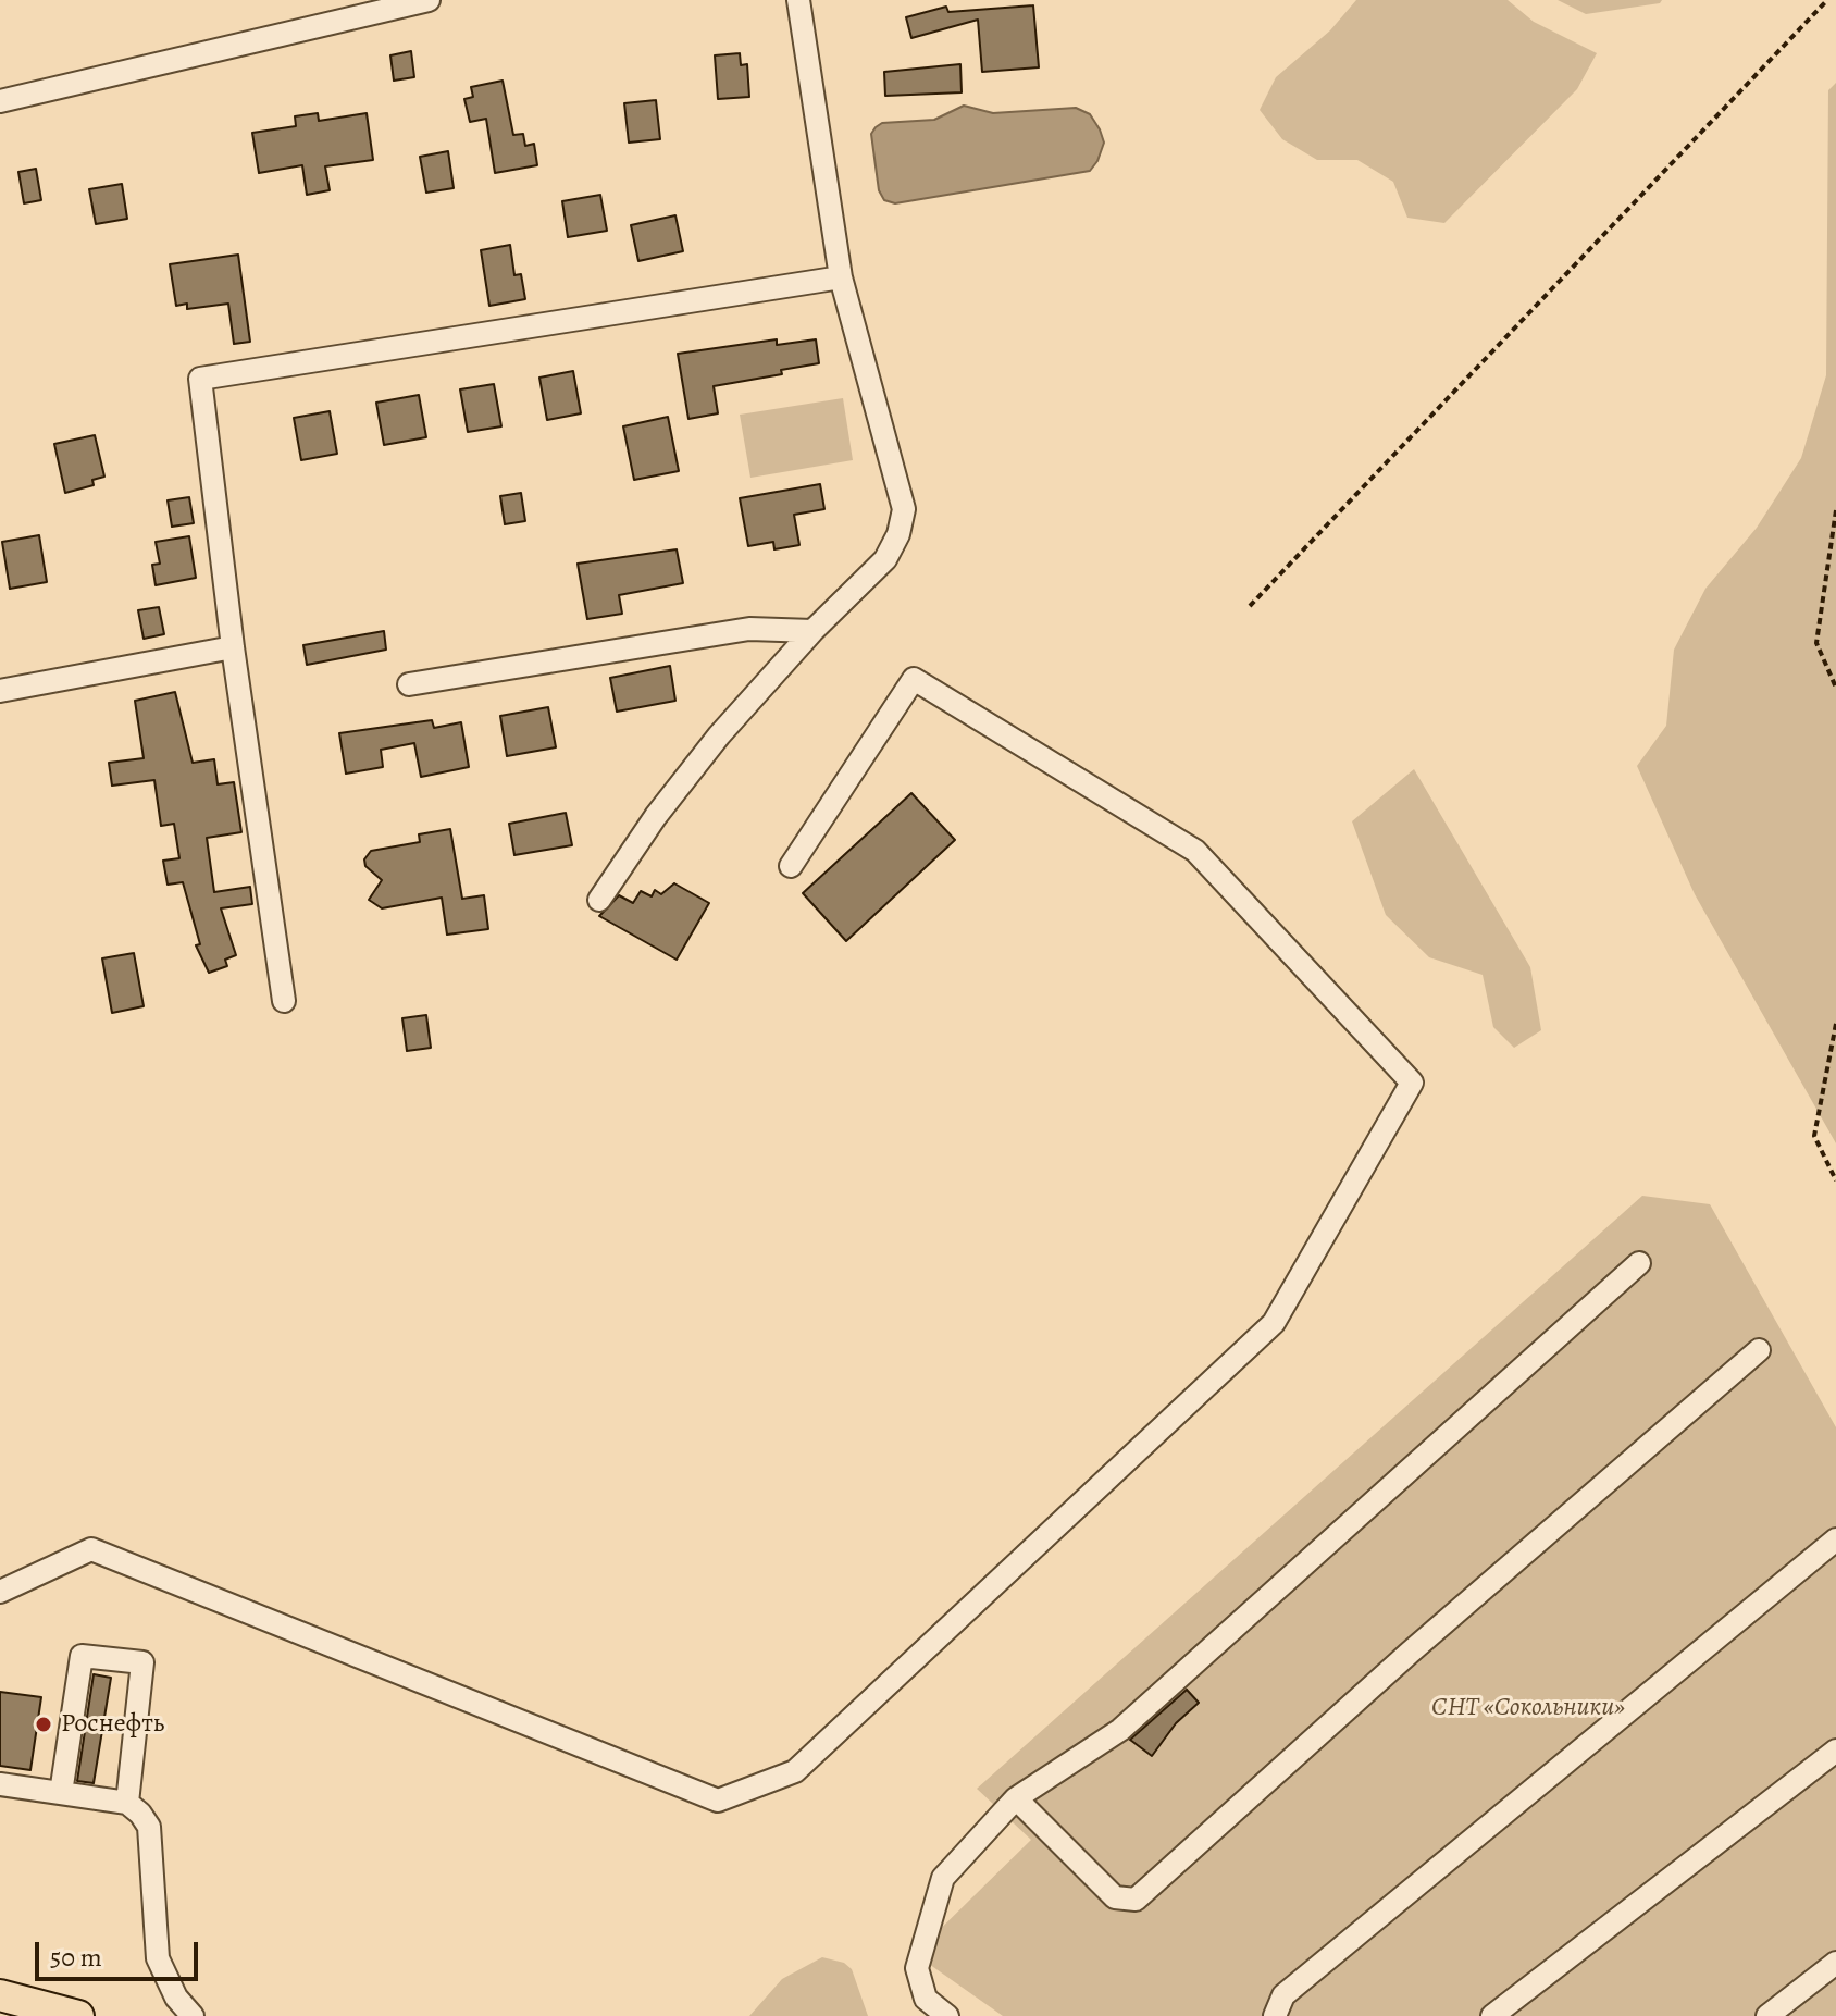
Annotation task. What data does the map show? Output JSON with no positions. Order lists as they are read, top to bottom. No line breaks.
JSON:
{"parks":["СНТ «Сокольники»"],"places":["Роснефть"],"scale_bar":"50 m"}
